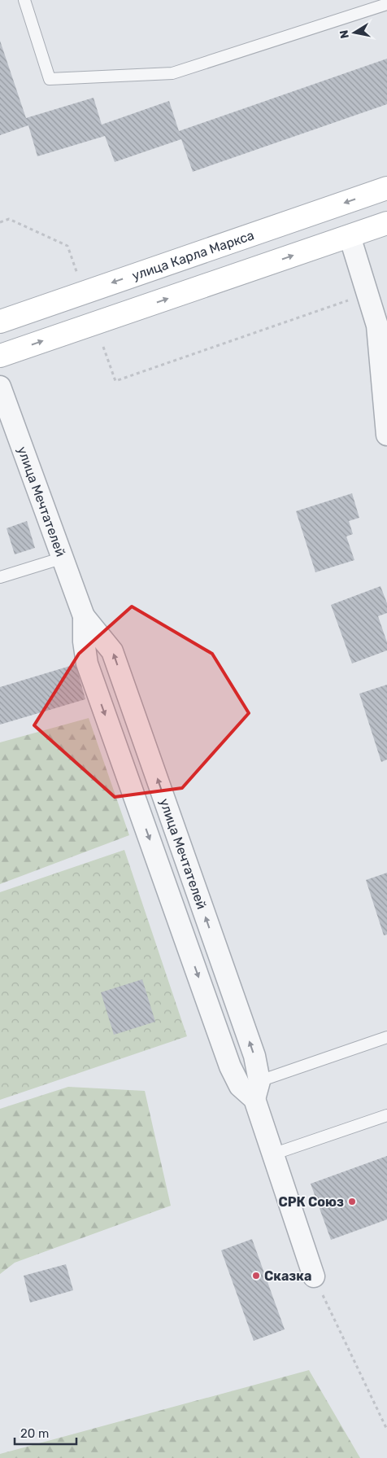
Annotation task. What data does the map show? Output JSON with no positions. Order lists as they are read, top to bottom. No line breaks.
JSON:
{"streets":{"main road":["улица Карла Маркса"],"street":["улица Мечтателей"]},"places":["СРК Союз","Сказка"],"scale_bar":"20 m","north":"left"}
